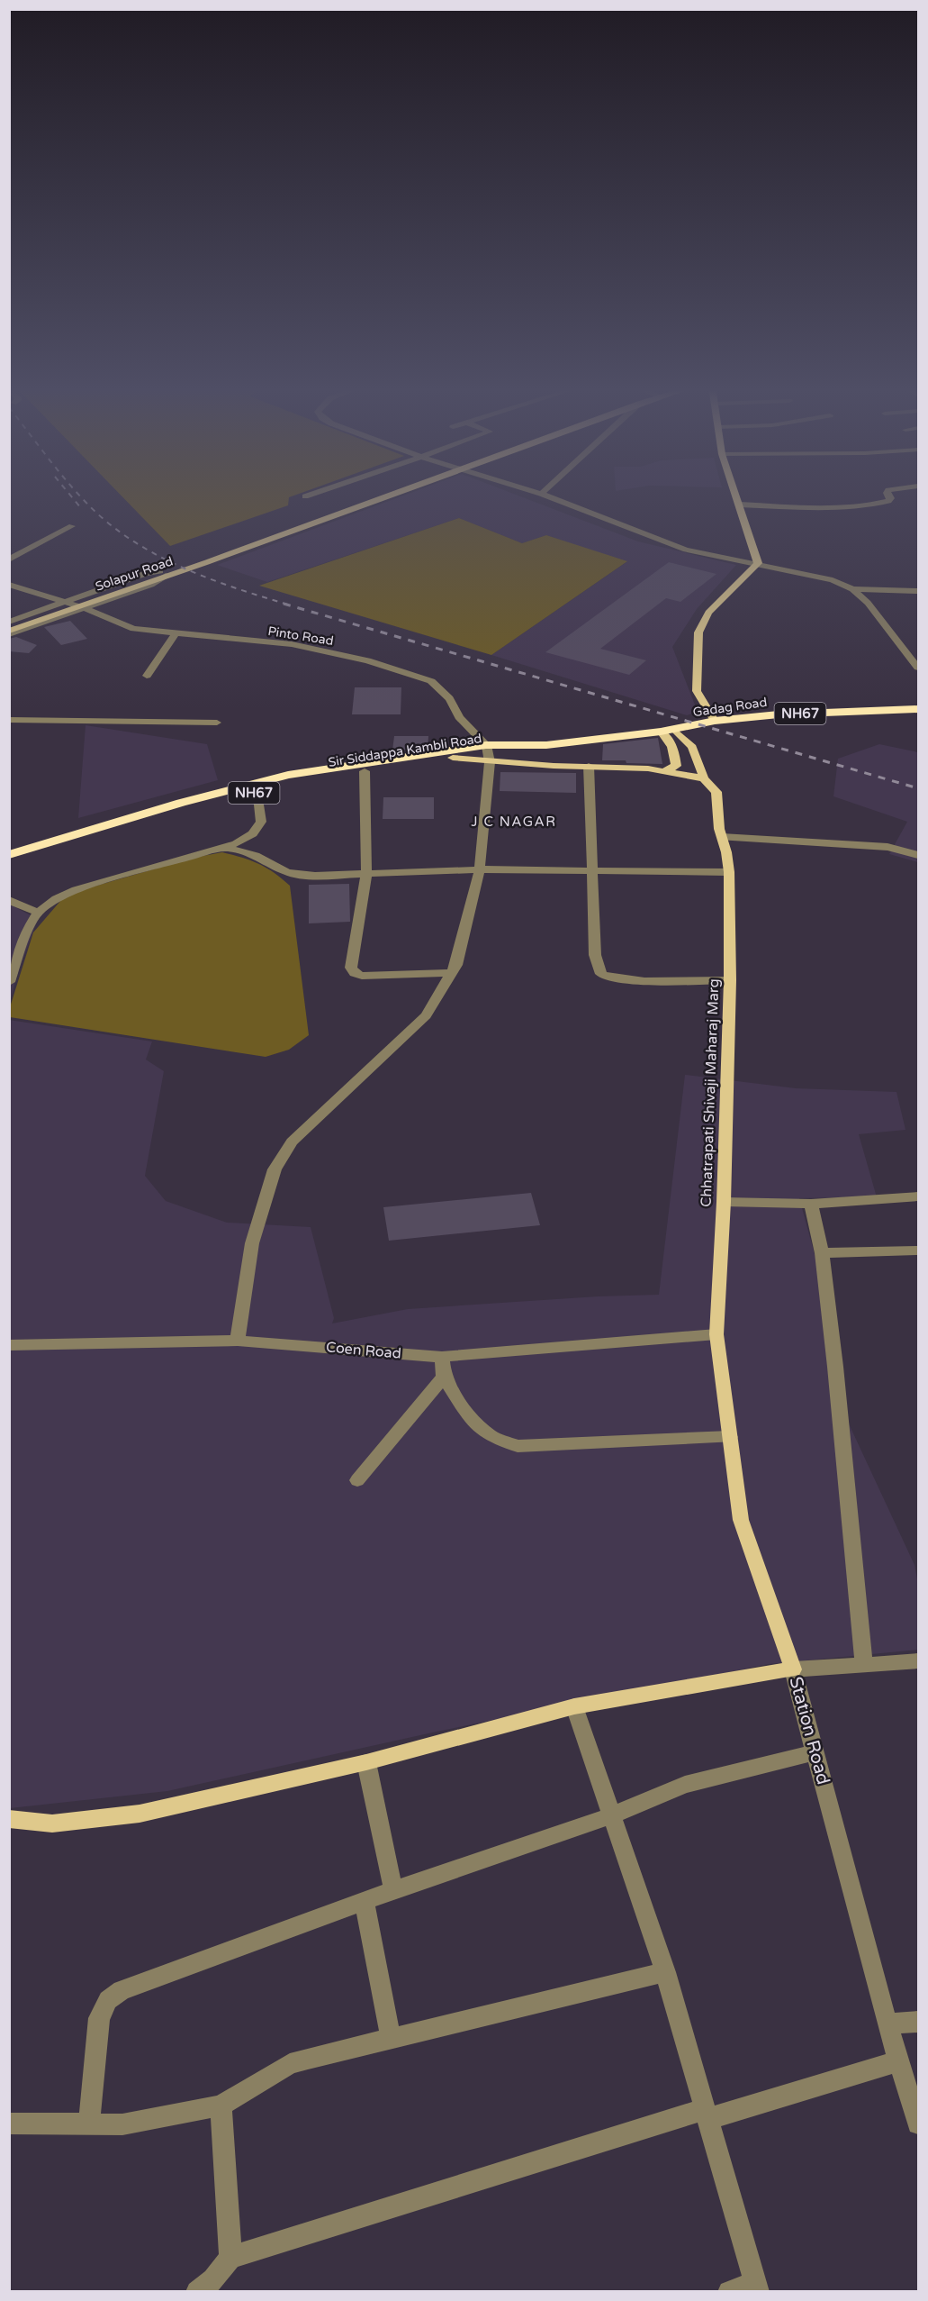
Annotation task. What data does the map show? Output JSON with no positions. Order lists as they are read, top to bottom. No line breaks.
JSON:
{"streets":{"highway":["Gadag Road","NH67","Sir Siddappa Kambli Road"],"main road":["Solapur Road","Chhatrapati Shivaji Maharaj Marg","Station Road"],"street":["Pinto Road","Coen Road"]},"crossings":[["Pinto Road","Sir Siddappa Kambli Road"],["Gadag Road","NH67"],["NH67","Sir Siddappa Kambli Road"],["Chhatrapati Shivaji Maharaj Marg","Coen Road"],["Chhatrapati Shivaji Maharaj Marg","Station Road"],["Coen Road","Station Road"]],"districts":["J C NAGAR"]}
